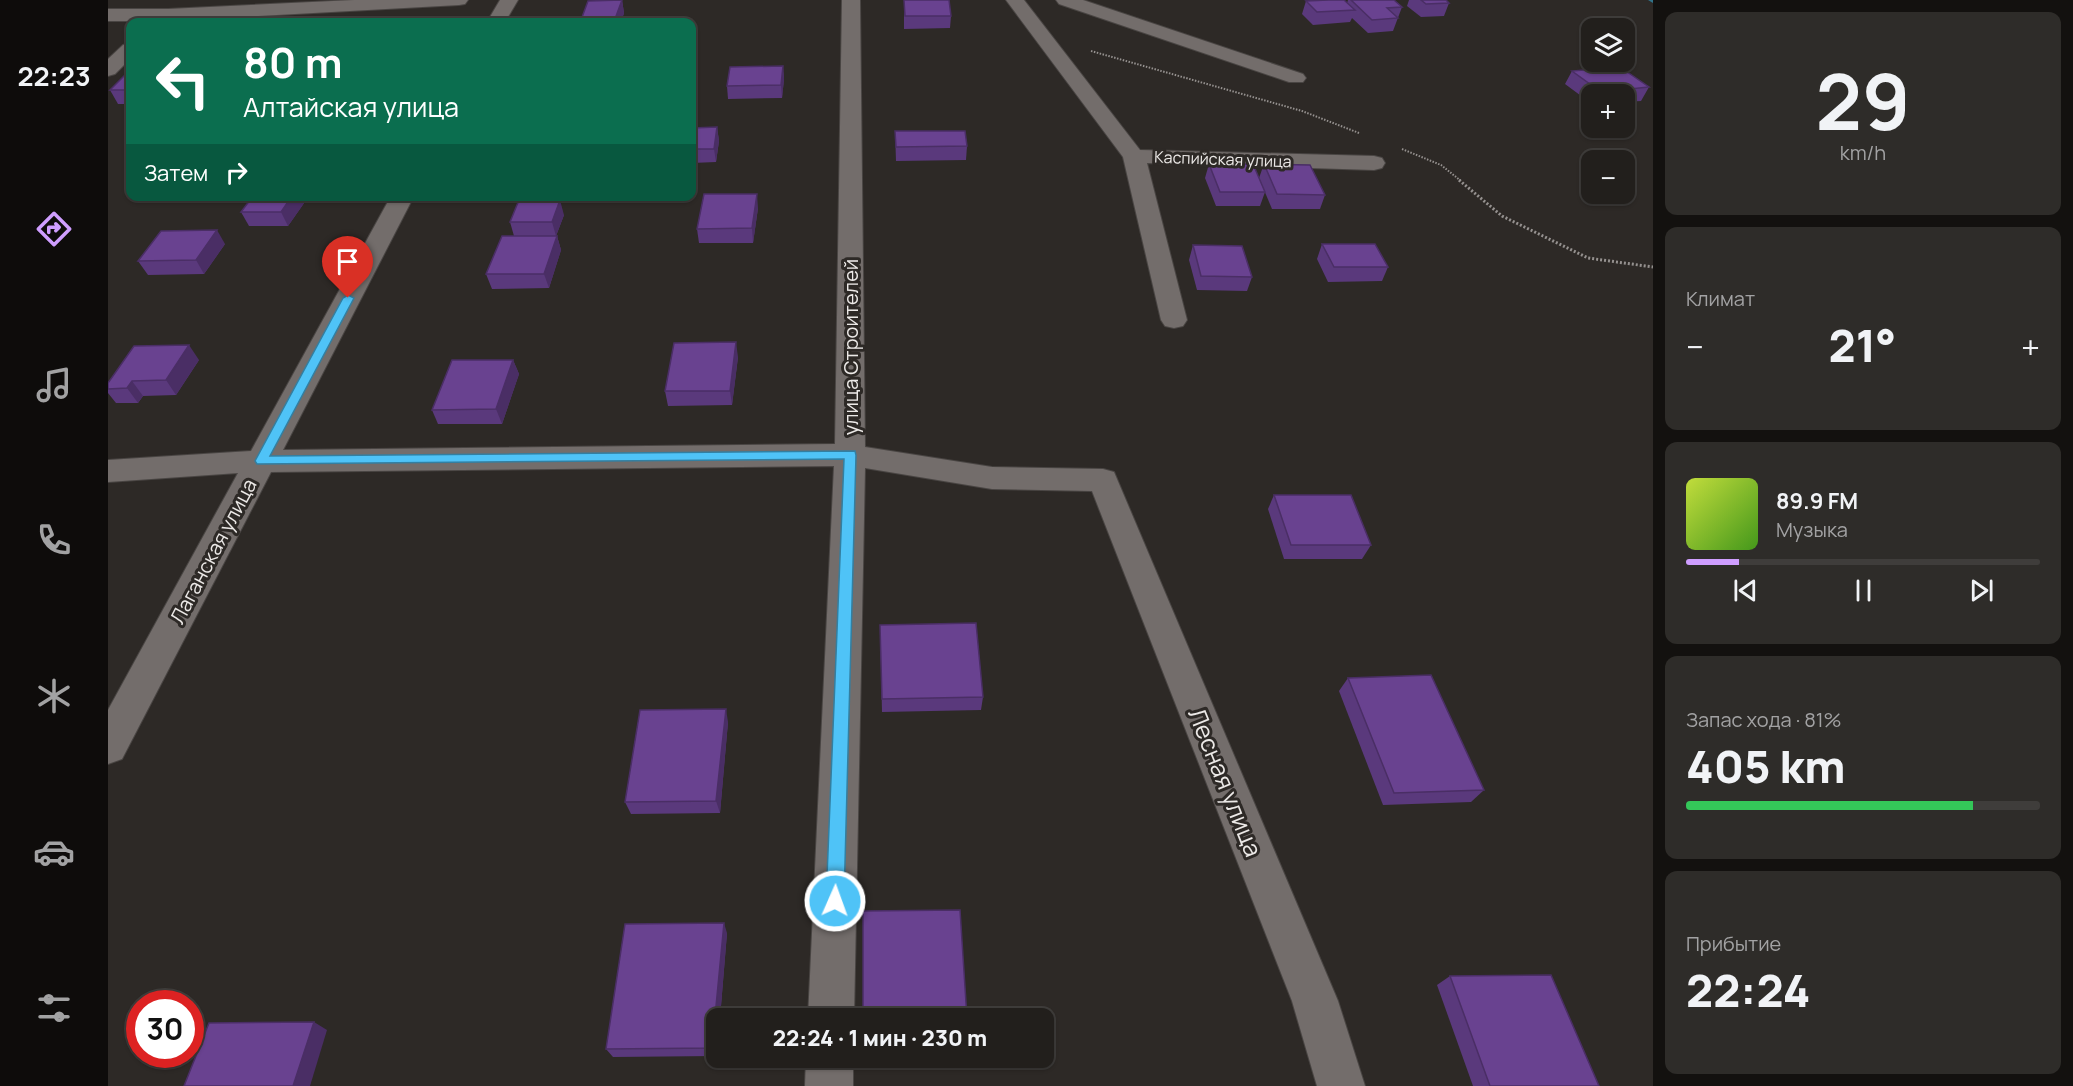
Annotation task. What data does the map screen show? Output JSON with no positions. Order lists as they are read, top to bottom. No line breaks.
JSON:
{"streets":{"street":["Каспийская улица","улица Строителей","Лаганская улица","Лесная улица"]},"crossings":[["улица Строителей","Лесная улица"]],"page":{"tabs":"22:23","tile":[["29","km/h"],"Климат",["Запас хода · 81%","405 km"],["Прибытие","22:24"]],"map_buttons":["+","−"],"turn":["80 m","Алтайская улица"],"then":"Затем","heat":["−","21°","+"],"song":["89.9 FM","Музыка"],"limit":"30","trip":"22:24 · 1 мин · 230 m"}}
